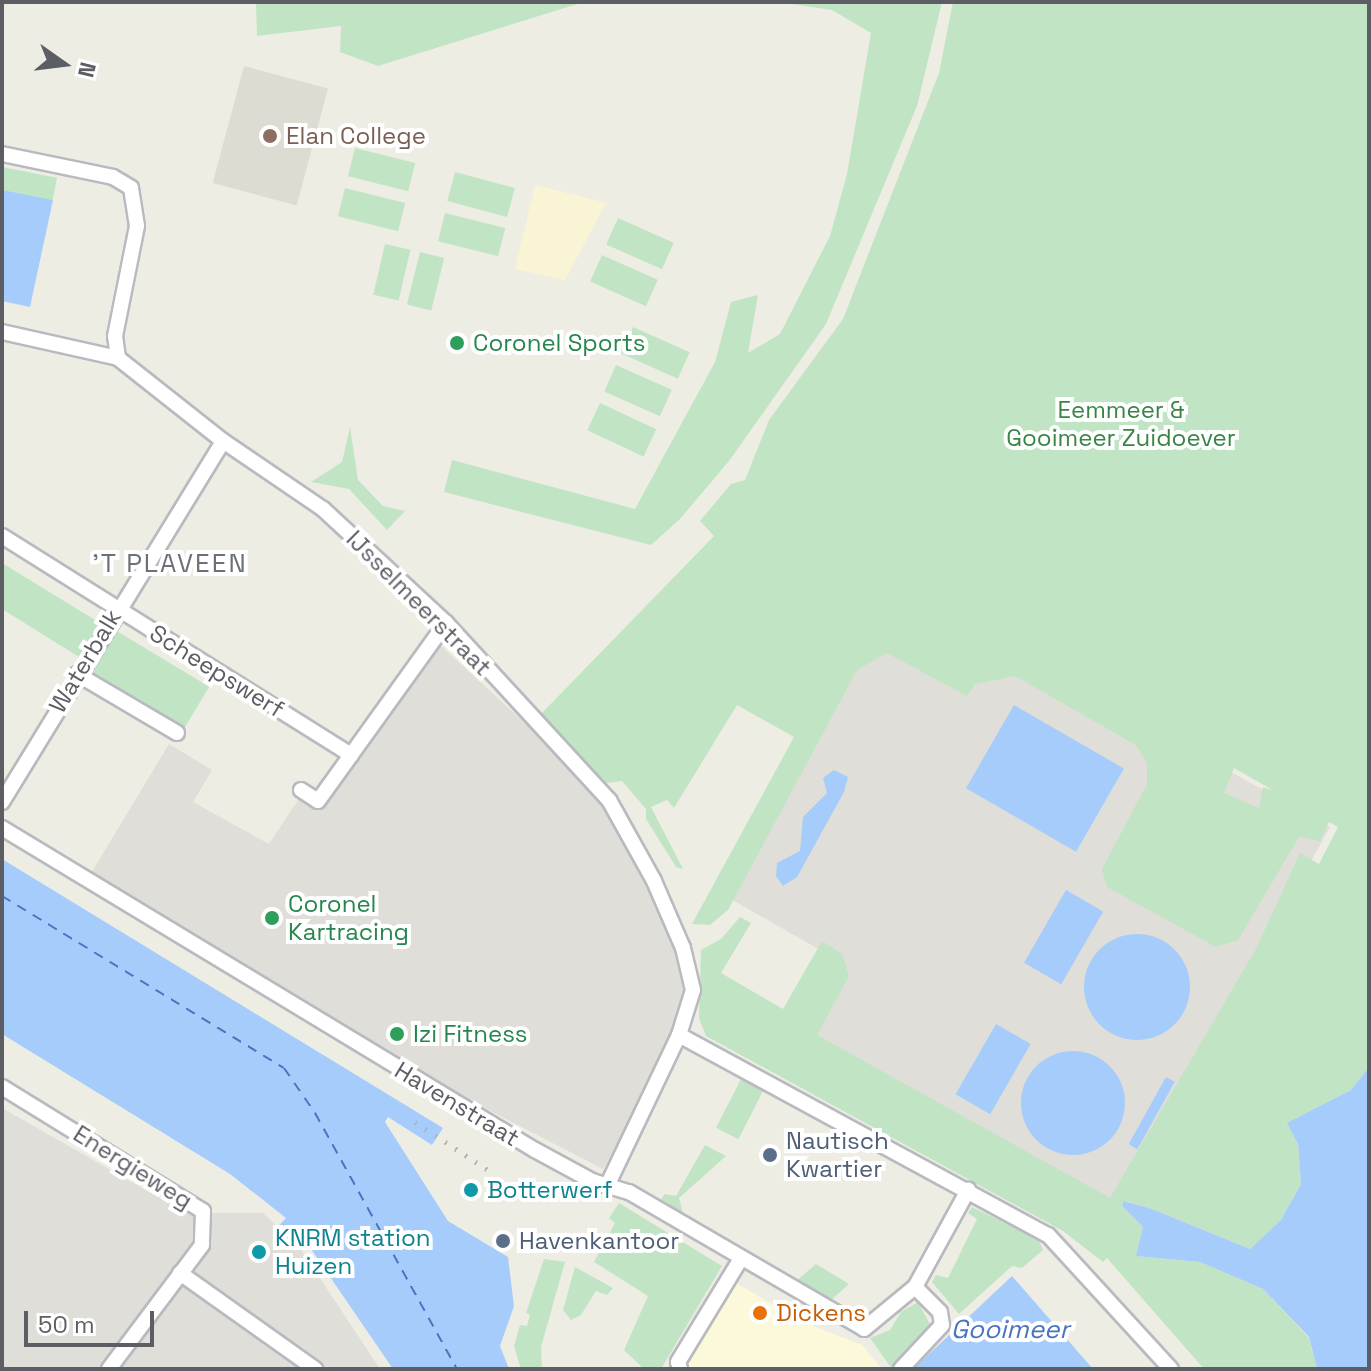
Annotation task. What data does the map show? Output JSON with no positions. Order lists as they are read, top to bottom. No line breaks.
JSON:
{"streets":{"street":["IJsselmeerstraat","Waterbalk","Scheepswerf","Havenstraat","Energieweg"]},"crossings":[["IJsselmeerstraat","Waterbalk"],["IJsselmeerstraat","Havenstraat"],["Waterbalk","Scheepswerf"]],"districts":["'T PLAVEEN"],"water":["Gooimeer"],"parks":["Eemmeer & Gooimeer Zuidoever"],"places":["Elan College","Coronel Sports","Coronel Kartracing","Izi Fitness","Nautisch Kwartier","Botterwerf","Havenkantoor","KNRM station Huizen","Dickens"],"scale_bar":"50 m","north":"right"}
